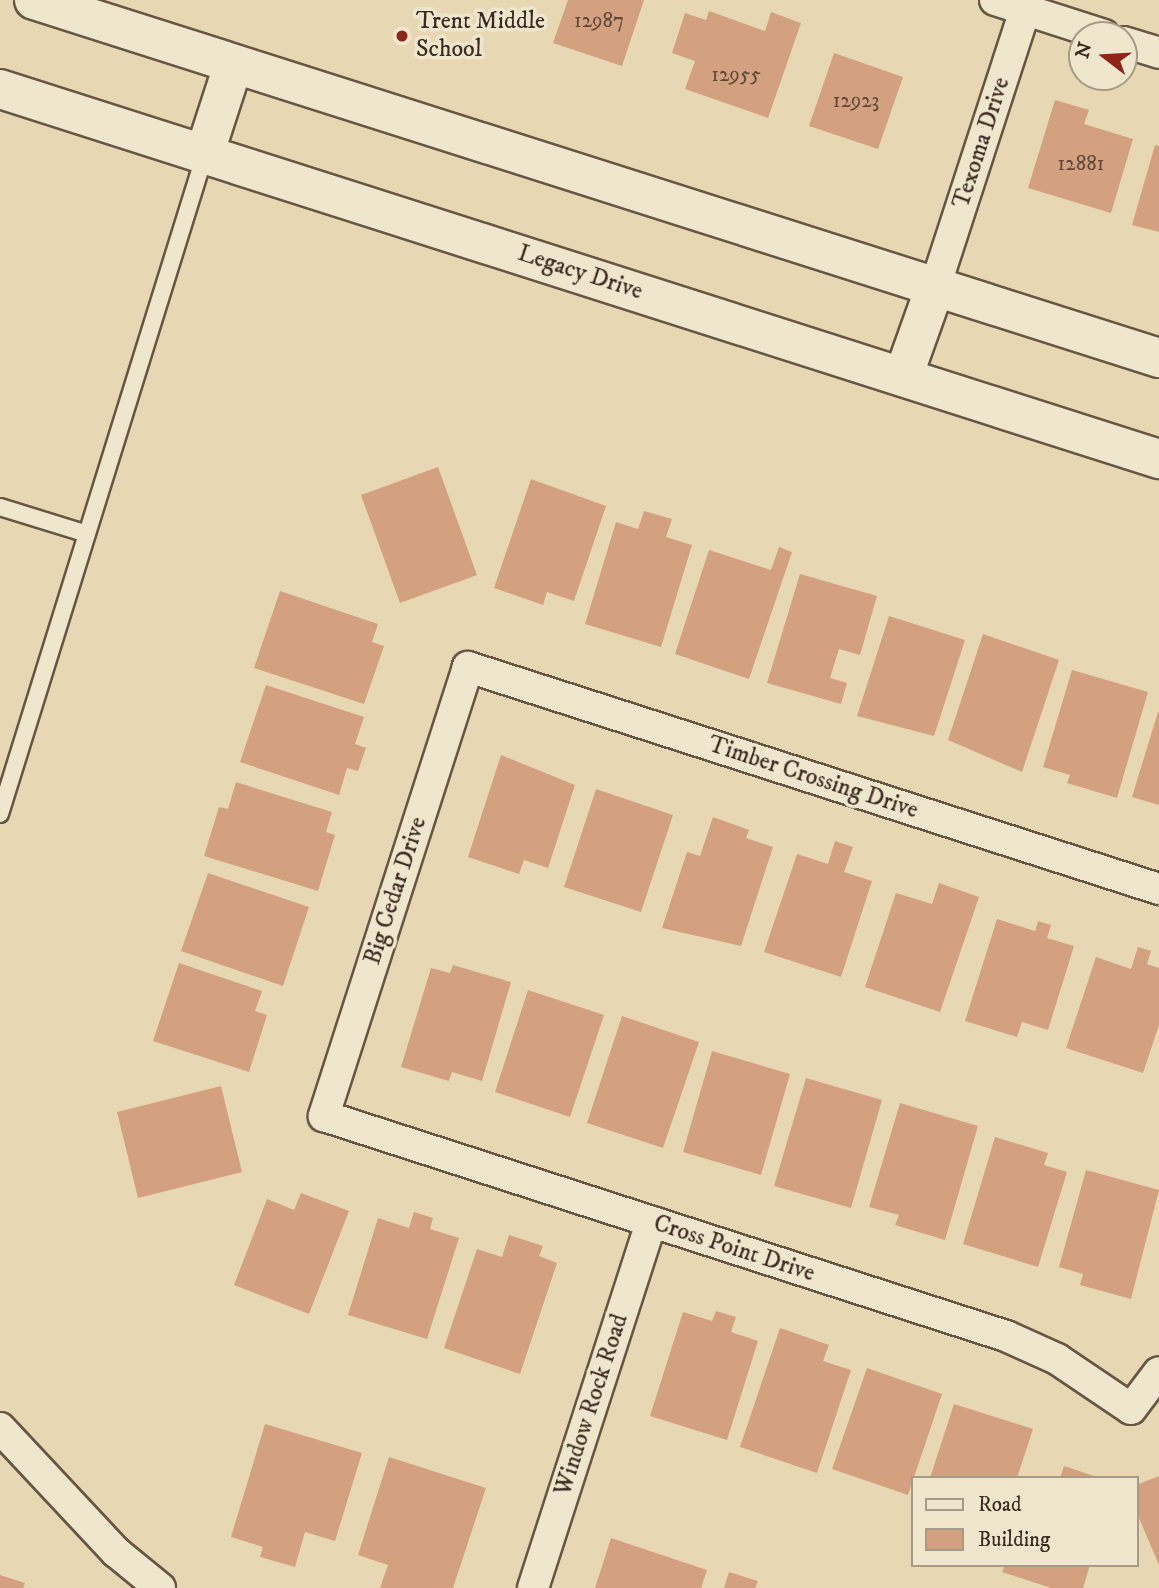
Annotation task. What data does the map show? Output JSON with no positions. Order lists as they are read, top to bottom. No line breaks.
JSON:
{"streets":{"main road":["Legacy Drive"],"street":["Texoma Drive","Timber Crossing Drive","Big Cedar Drive","Cross Point Drive","Window Rock Road"]},"crossings":[["Timber Crossing Drive","Big Cedar Drive"],["Big Cedar Drive","Cross Point Drive"],["Cross Point Drive","Window Rock Road"]],"places":["Trent Middle School"],"house_numbers":["12987","12955","12923","12881"],"legend":["Road","Building"],"north":"left"}
